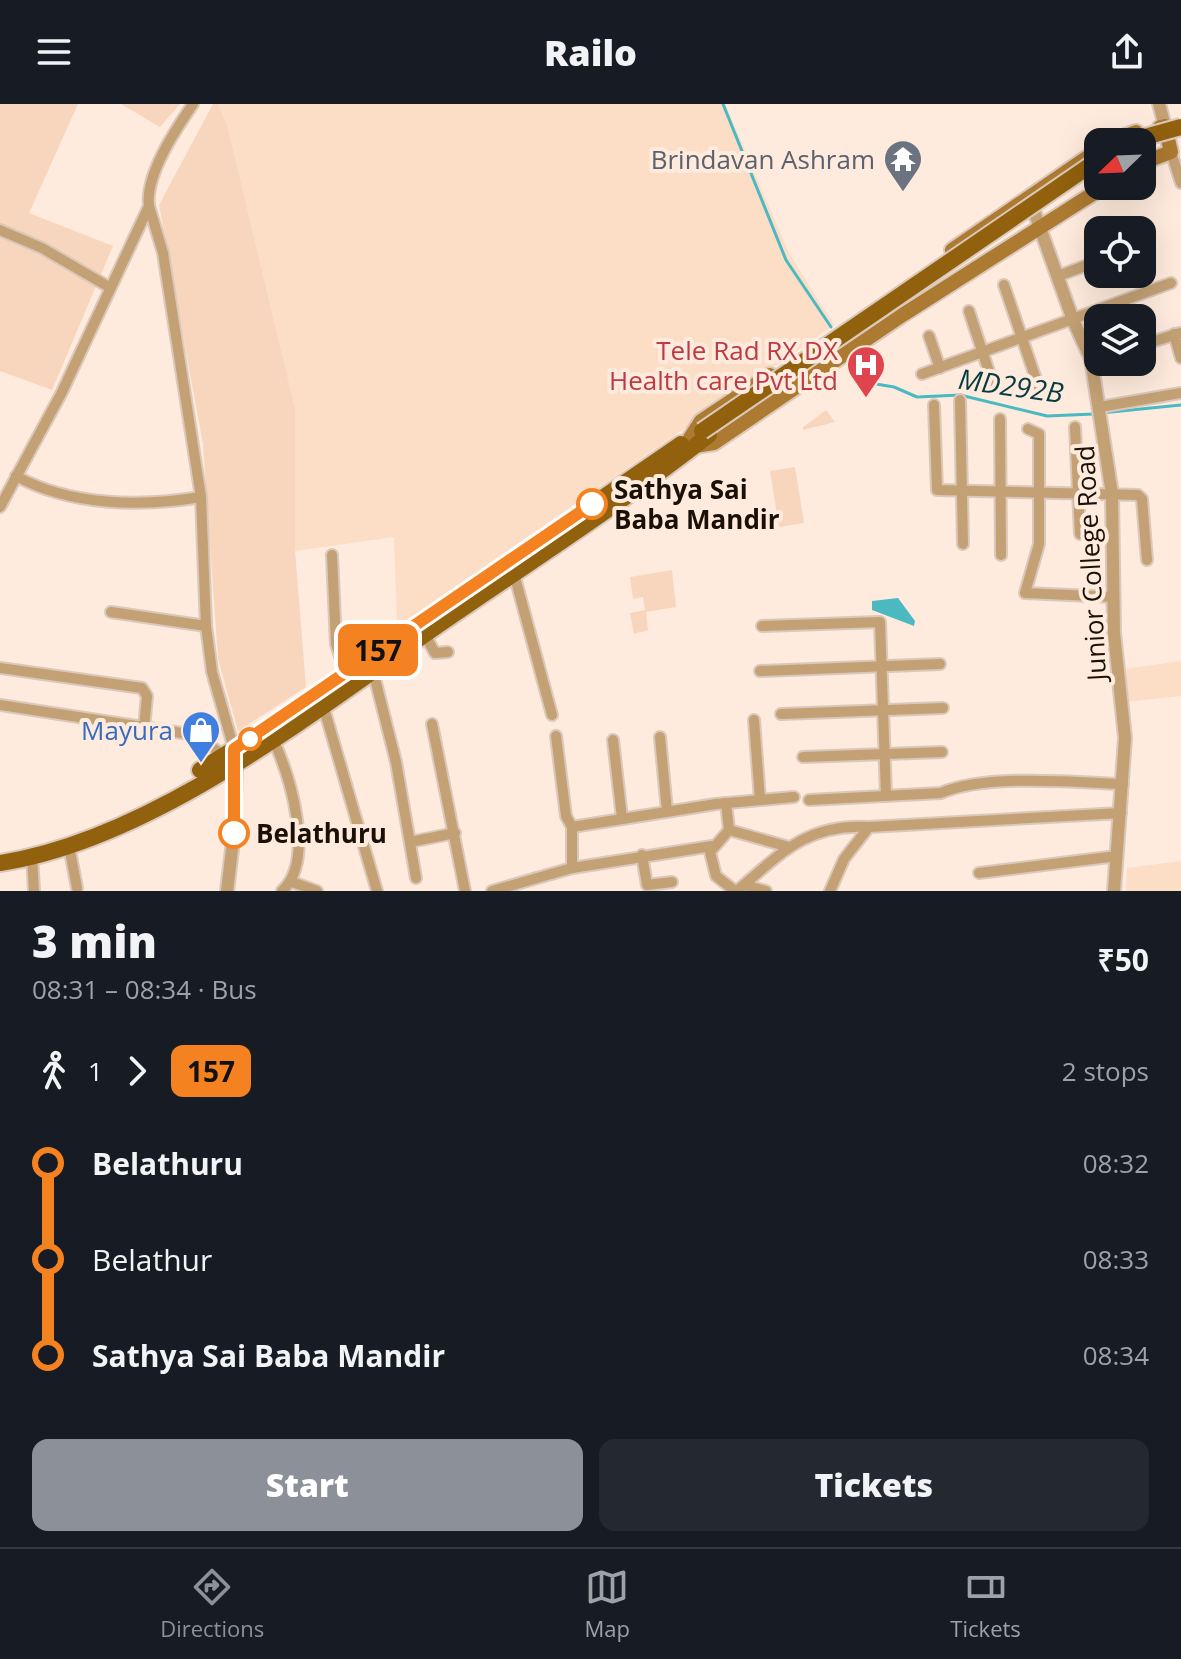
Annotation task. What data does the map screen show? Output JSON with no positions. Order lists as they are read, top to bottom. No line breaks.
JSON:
{"streets":{"street":["Junior College Road"]},"water":["MD292B"],"places":{"temple":["Brindavan Ashram"],"hospital":["Tele Rad RX DX Health care Pvt Ltd"],"other":["Sathya Sai Baba Mandir","Belathuru"],"shop":["Mayura"]},"lines":["bus line 157"],"north":"bottom left","page":{"header":"Railo","on_map":"157","heading":["3 min","08:31 – 08:34 · Bus","₹50"],"legs":["1","157","2 stops"],"list":[{"name":"Belathuru","value":"08:32"},{"name":"Belathur","value":"08:33"},{"name":"Sathya Sai Baba Mandir","value":"08:34"}],"buttons":["Start","Tickets"],"tabs":["Directions","Map","Tickets"]}}
